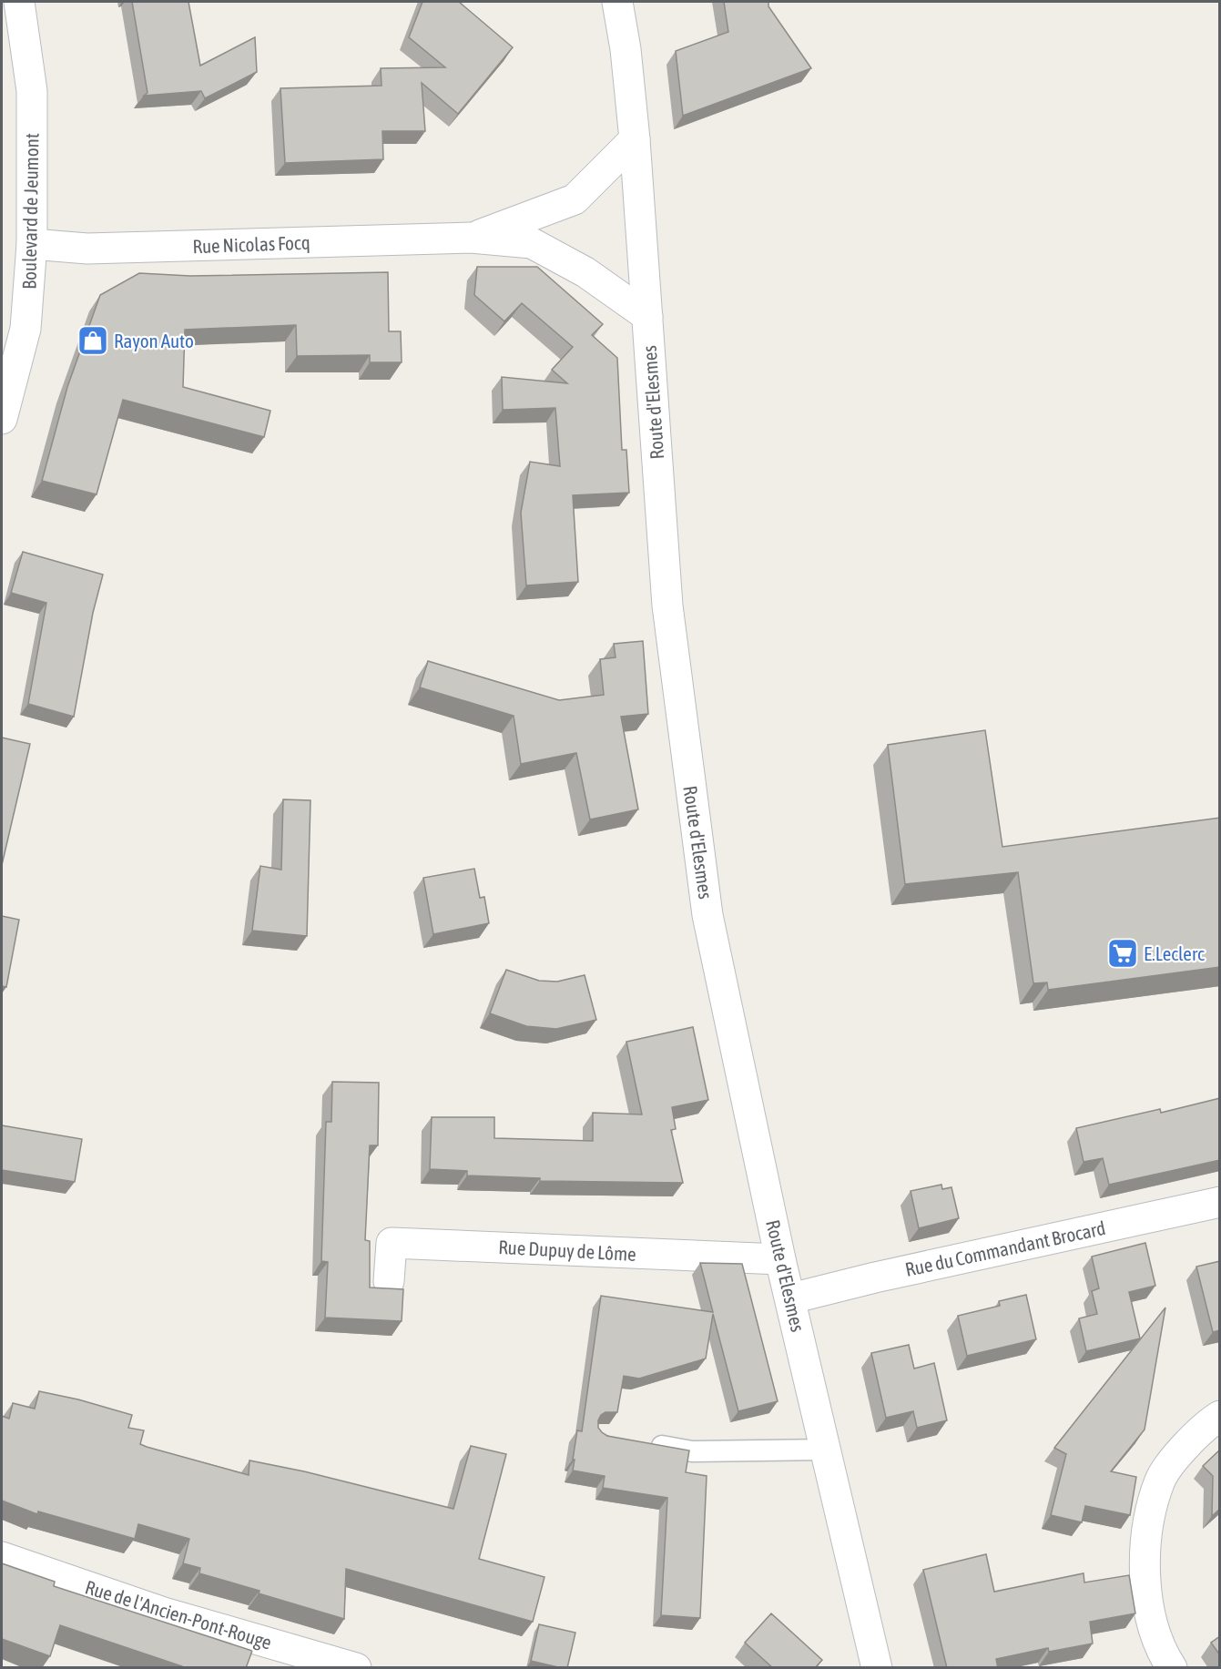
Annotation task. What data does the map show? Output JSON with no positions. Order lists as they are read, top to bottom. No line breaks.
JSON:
{"streets":{"street":["Boulevard de Jeumont","Rue Nicolas Focq","Route d'Elesmes","Rue du Commandant Brocard","Rue Dupuy de Lôme","Rue de l'Ancien-Pont-Rouge"]},"crossings":[["Boulevard de Jeumont","Rue Nicolas Focq"],["Rue Nicolas Focq","Route d'Elesmes"],["Route d'Elesmes","Rue du Commandant Brocard"],["Route d'Elesmes","Rue Dupuy de Lôme"]],"places":{"shop":["Rayon Auto"],"supermarket":["E.Leclerc"]}}
